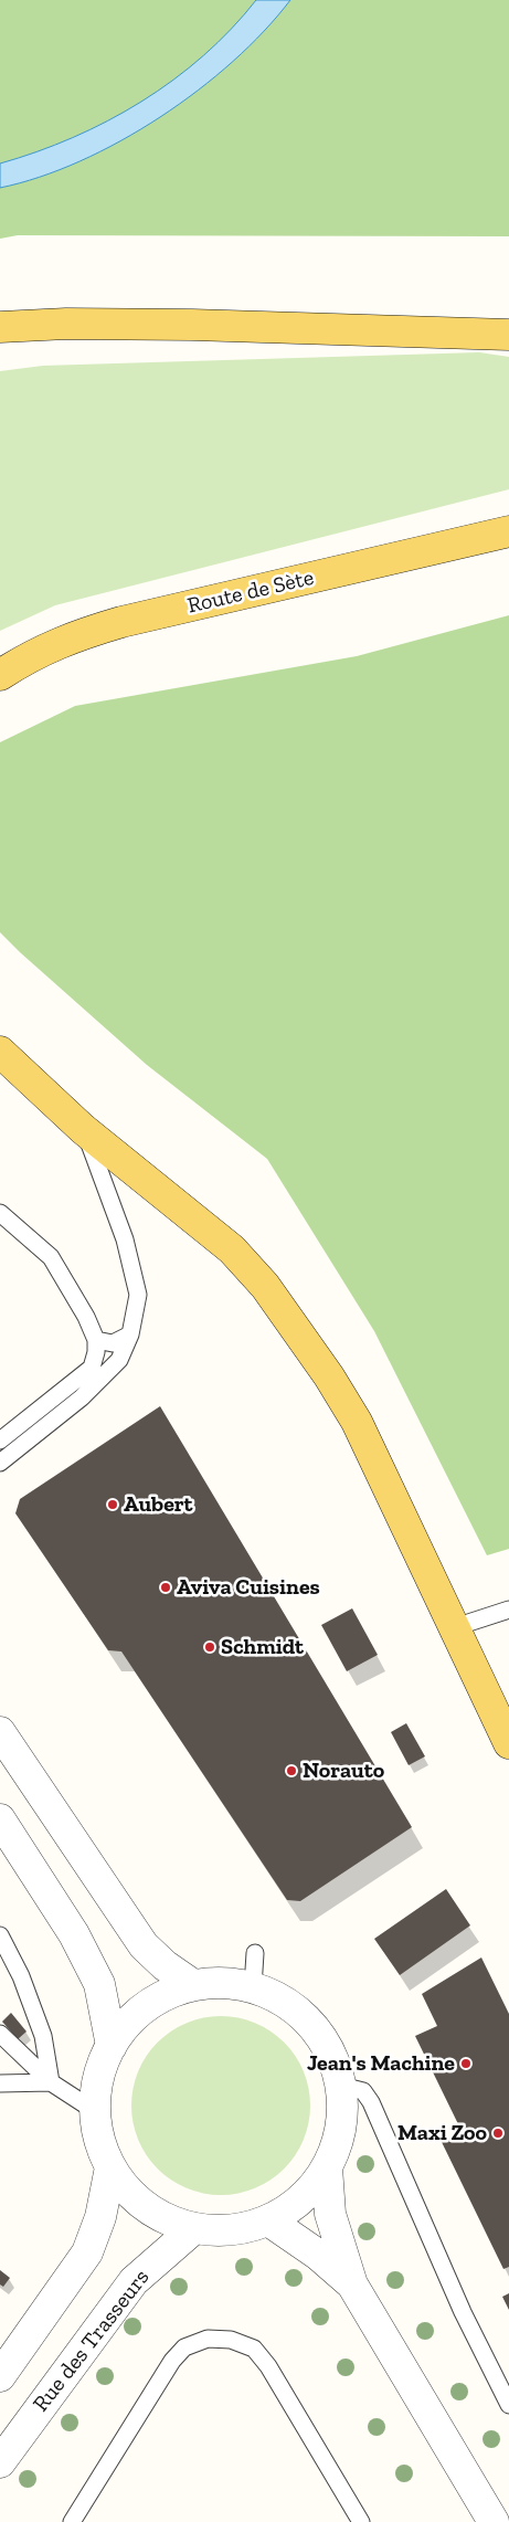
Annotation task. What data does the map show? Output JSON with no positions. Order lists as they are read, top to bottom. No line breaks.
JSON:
{"streets":{"main road":["Route de Sète"],"street":["Rue des Trasseurs"]},"places":["Aubert","Aviva Cuisines","Schmidt","Norauto","Jean's Machine","Maxi Zoo"]}
